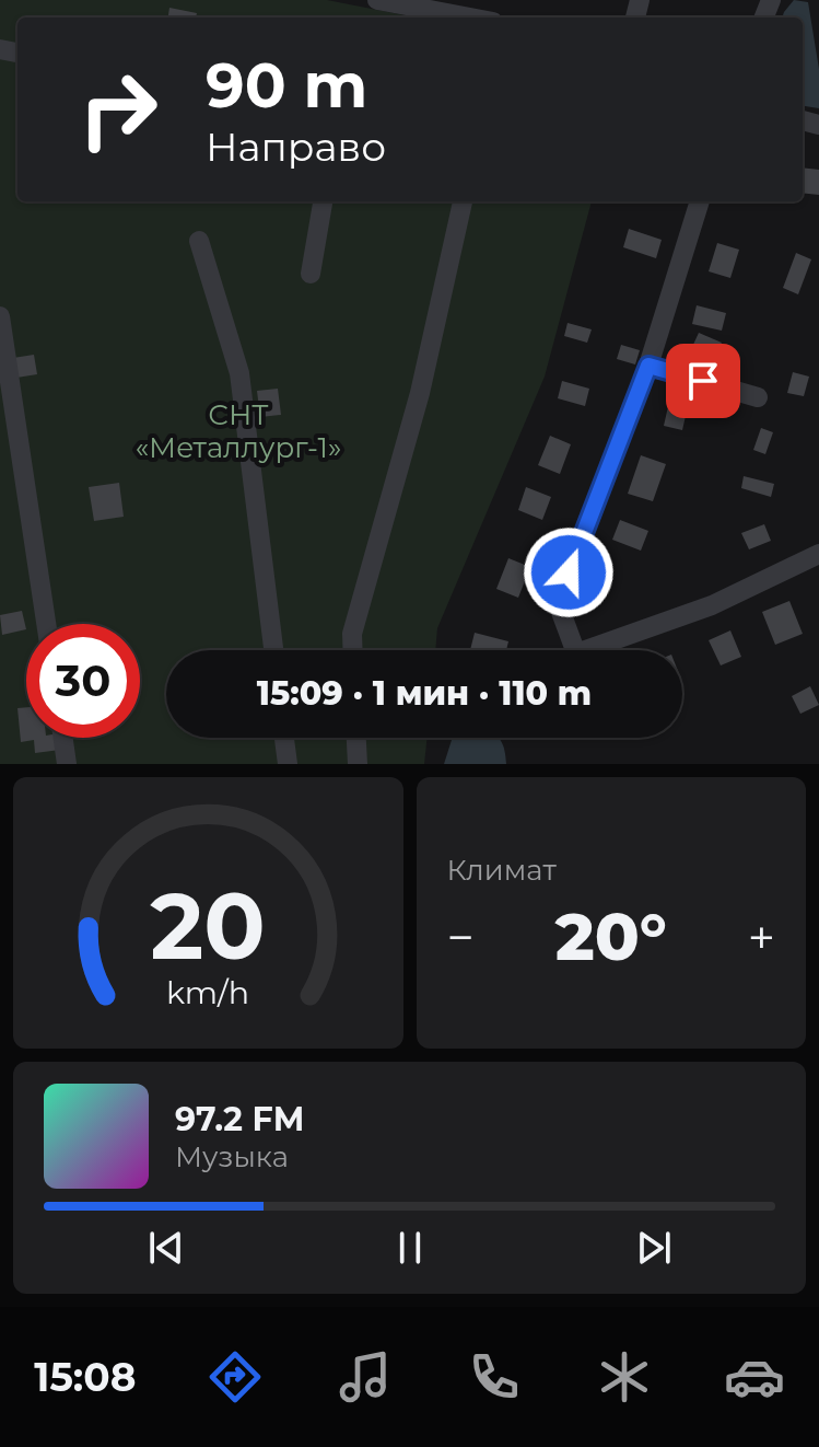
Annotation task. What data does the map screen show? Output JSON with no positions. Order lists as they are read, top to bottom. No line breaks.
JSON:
{"parks":["СНТ «Металлург-1»"],"page":{"turn":["90 m","Направо"],"limit":"30","trip":"15:09 · 1 мин · 110 m","tile":"Климат","heat":["−","20°","+"],"song":["97.2 FM","Музыка"],"tabs":"15:08","gauge":["20","km/h"]}}
